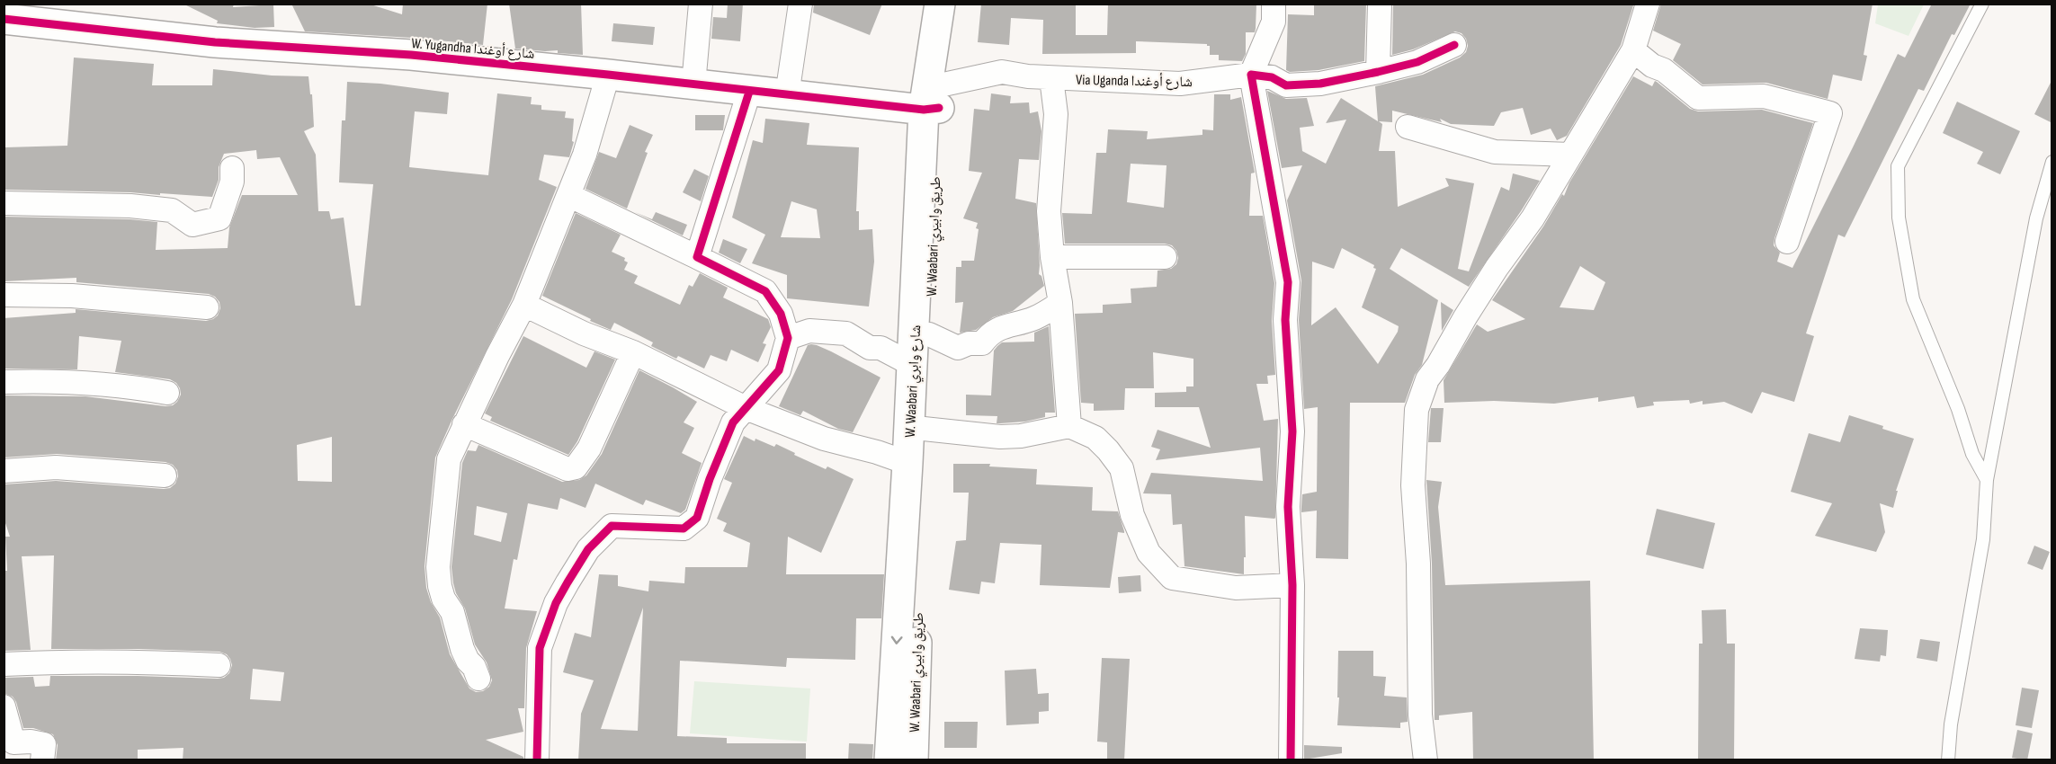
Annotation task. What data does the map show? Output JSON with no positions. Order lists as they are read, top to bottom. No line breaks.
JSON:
{"streets":{"main road":["W. Yugandha شارع أوغندا","W. Waabari طريق وابيري","W. Waabari شارع وابري"],"street":["Via Uganda شارع أوغندا"]},"crossings":[["W. Yugandha شارع أوغندا","Via Uganda شارع أوغندا"],["W. Yugandha شارع أوغندا","W. Waabari طريق وابيري"],["W. Yugandha شارع أوغندا","W. Waabari شارع وابري"],["Via Uganda شارع أوغندا","W. Waabari طريق وابيري"],["Via Uganda شارع أوغندا","W. Waabari شارع وابري"],["W. Waabari طريق وابيري","W. Waabari شارع وابري"]],"one_way":["W. Waabari شارع وابري"]}
